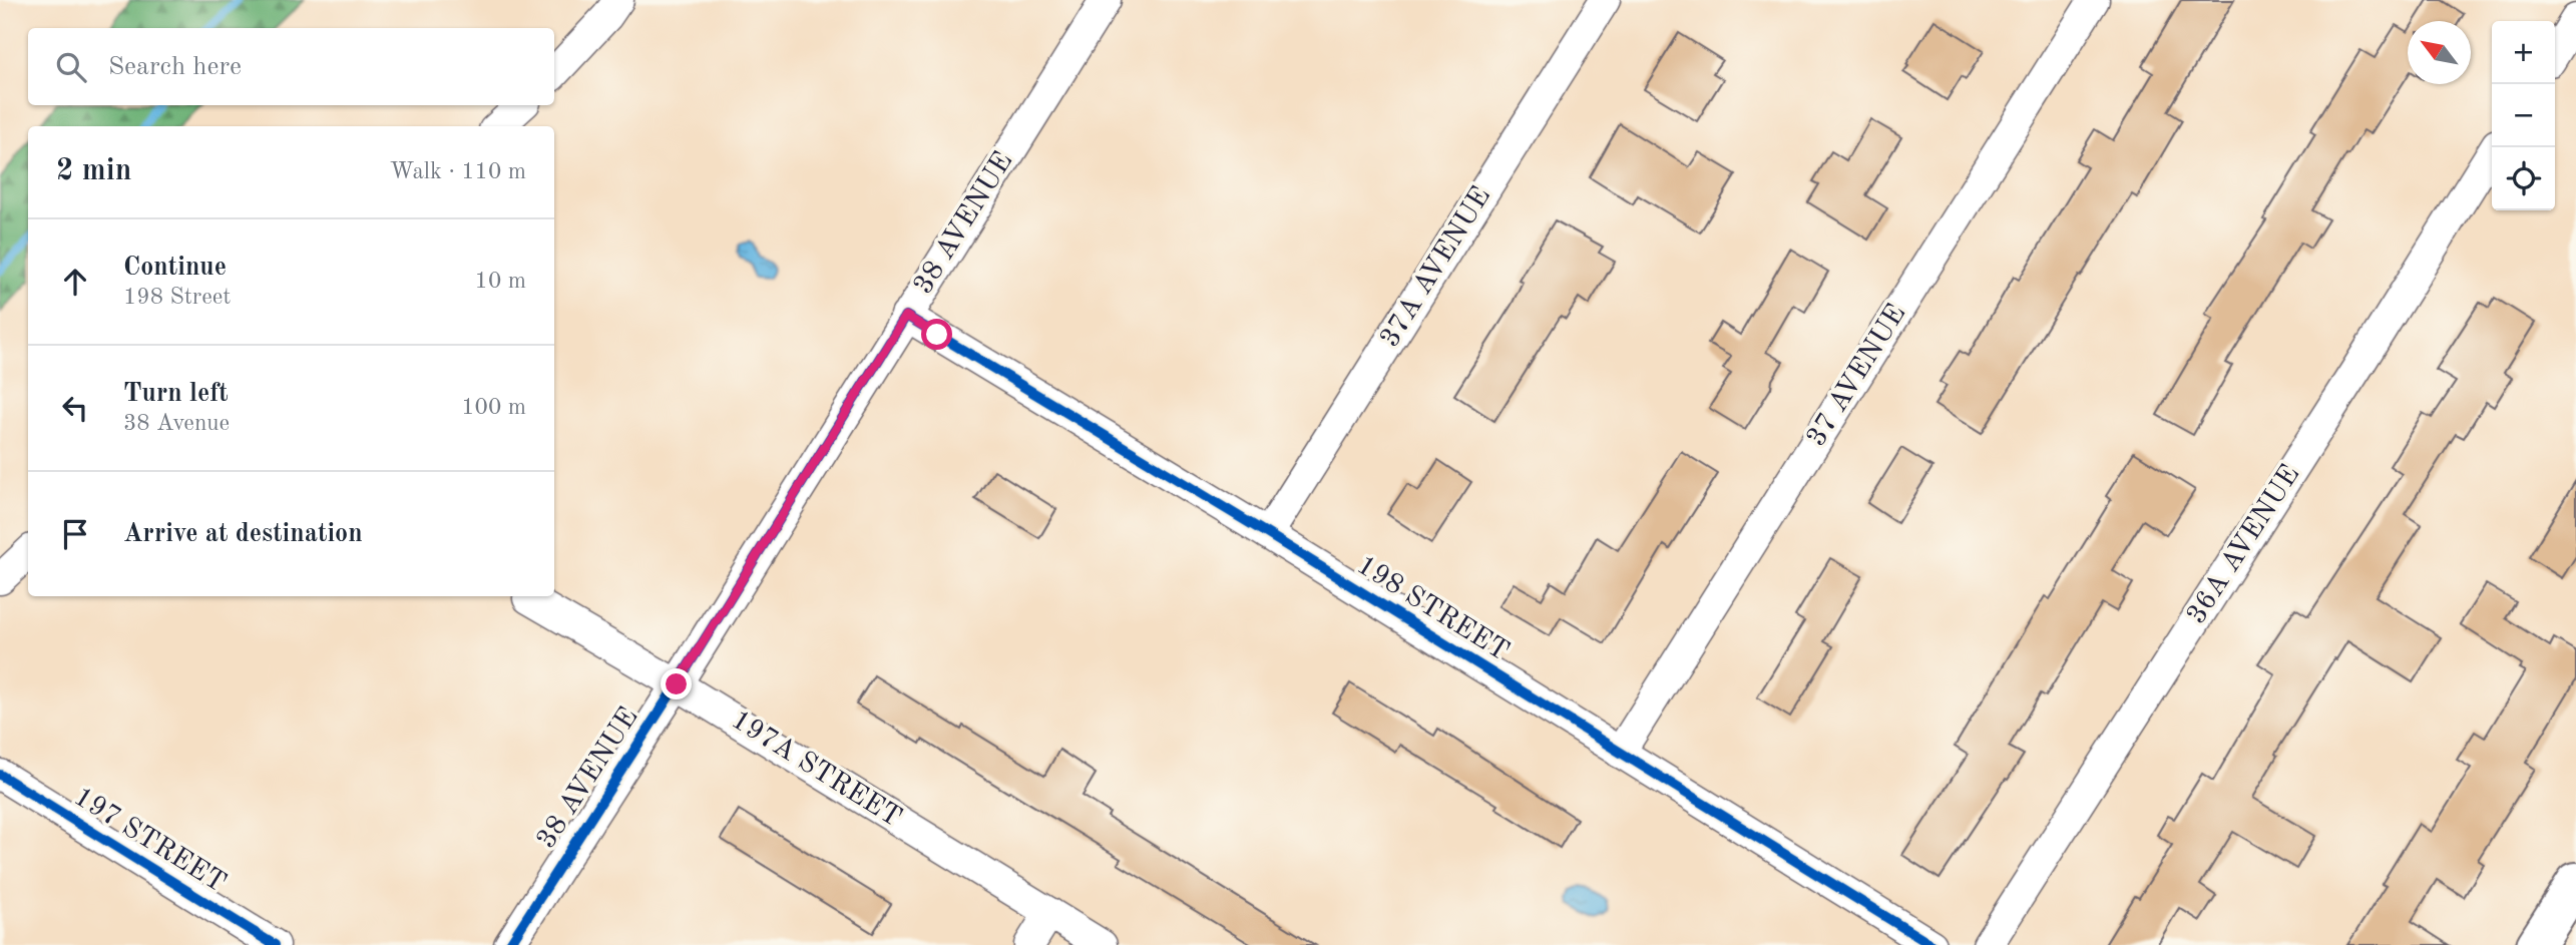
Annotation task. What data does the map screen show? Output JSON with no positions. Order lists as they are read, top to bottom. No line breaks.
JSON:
{"streets":{"street":["38 AVENUE","37A AVENUE","37 AVENUE","36A AVENUE","198 STREET","197A STREET","197 STREET"]},"crossings":[["38 AVENUE","198 STREET"],["38 AVENUE","197A STREET"],["37A AVENUE","198 STREET"],["37 AVENUE","198 STREET"]],"north":"top left","page":{"map_buttons":["+","−"],"search":"Search here","heading":["2 min","Walk · 110 m"],"list":[["Continue","198 Street","10 m"],["Turn left","38 Avenue","100 m"],"Arrive at destination"]}}
